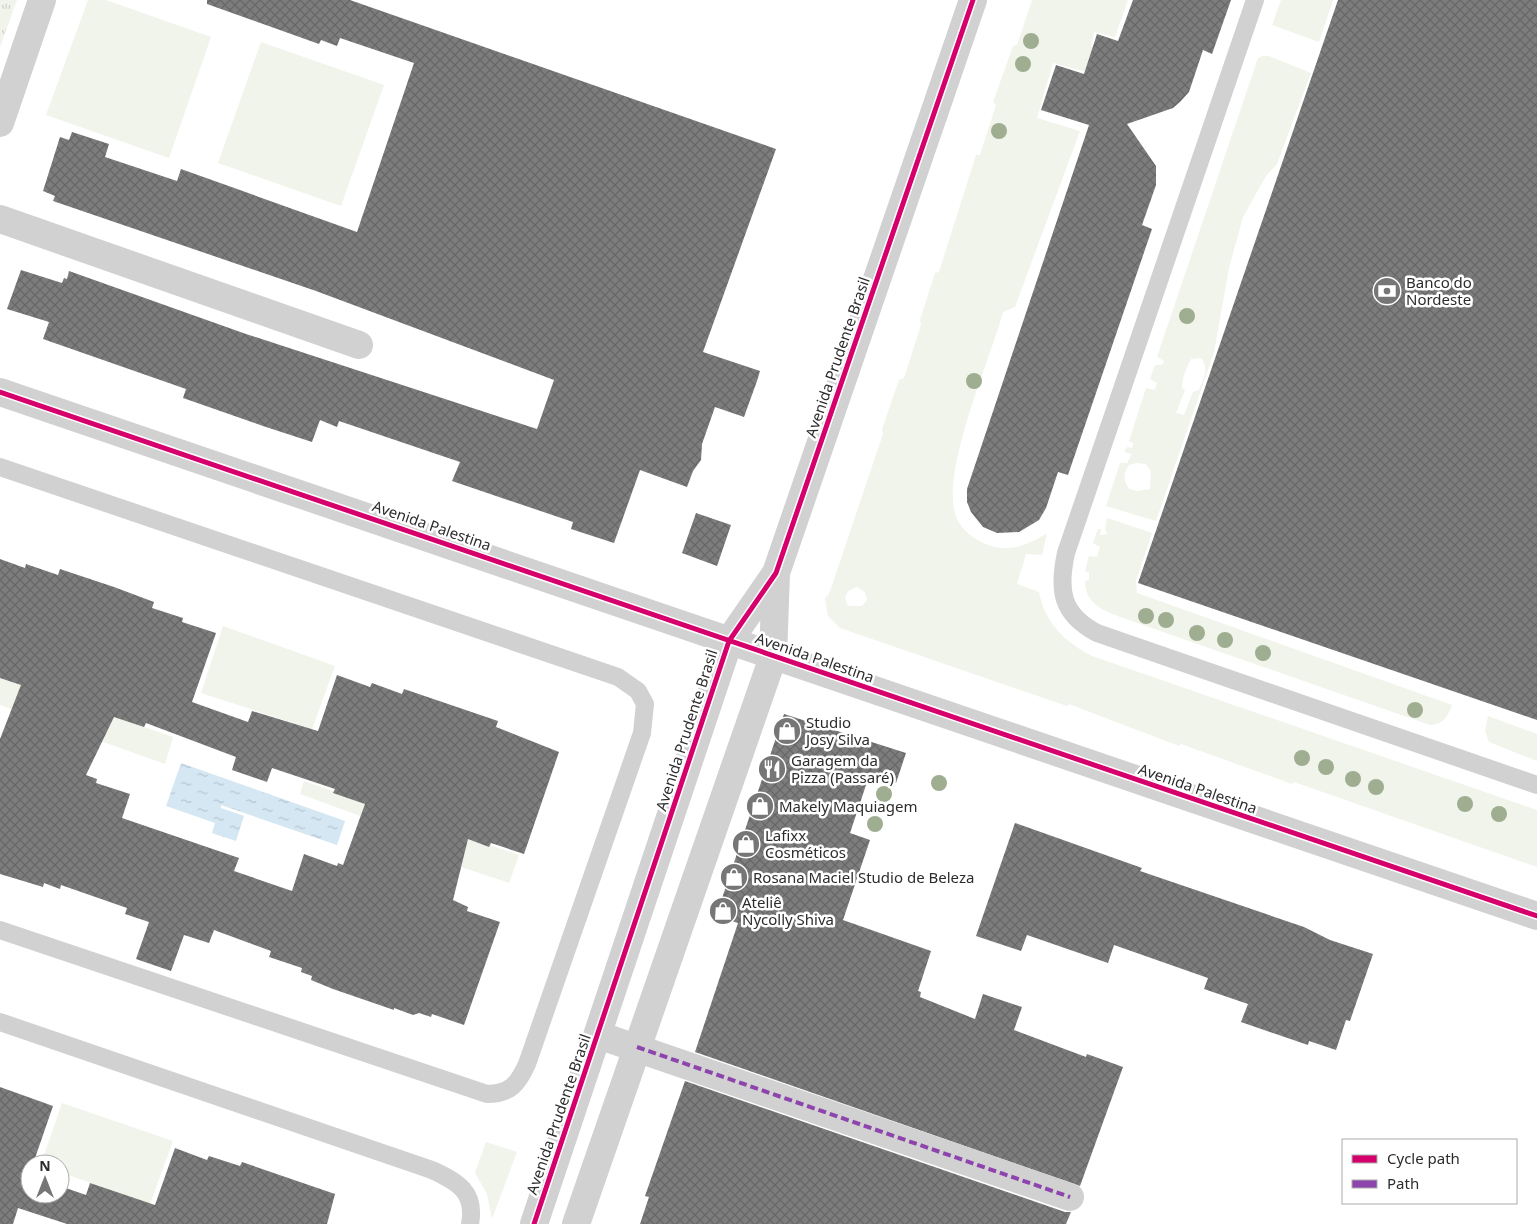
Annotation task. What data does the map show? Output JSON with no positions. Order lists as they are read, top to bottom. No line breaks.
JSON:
{"streets":{"street":["Avenida Prudente Brasil","Avenida Palestina"]},"crossings":[["Avenida Prudente Brasil","Avenida Palestina"]],"places":{"bank":["Banco do Nordeste"],"shop":["Studio Josy Silva","Makely Maquiagem","Lafixx Cosméticos","Rosana Maciel Studio de Beleza","Ateliê Nycolly Shiva"],"restaurant":["Garagem da Pizza (Passaré)"]},"legend":["Cycle path","Path"],"north":"top"}
